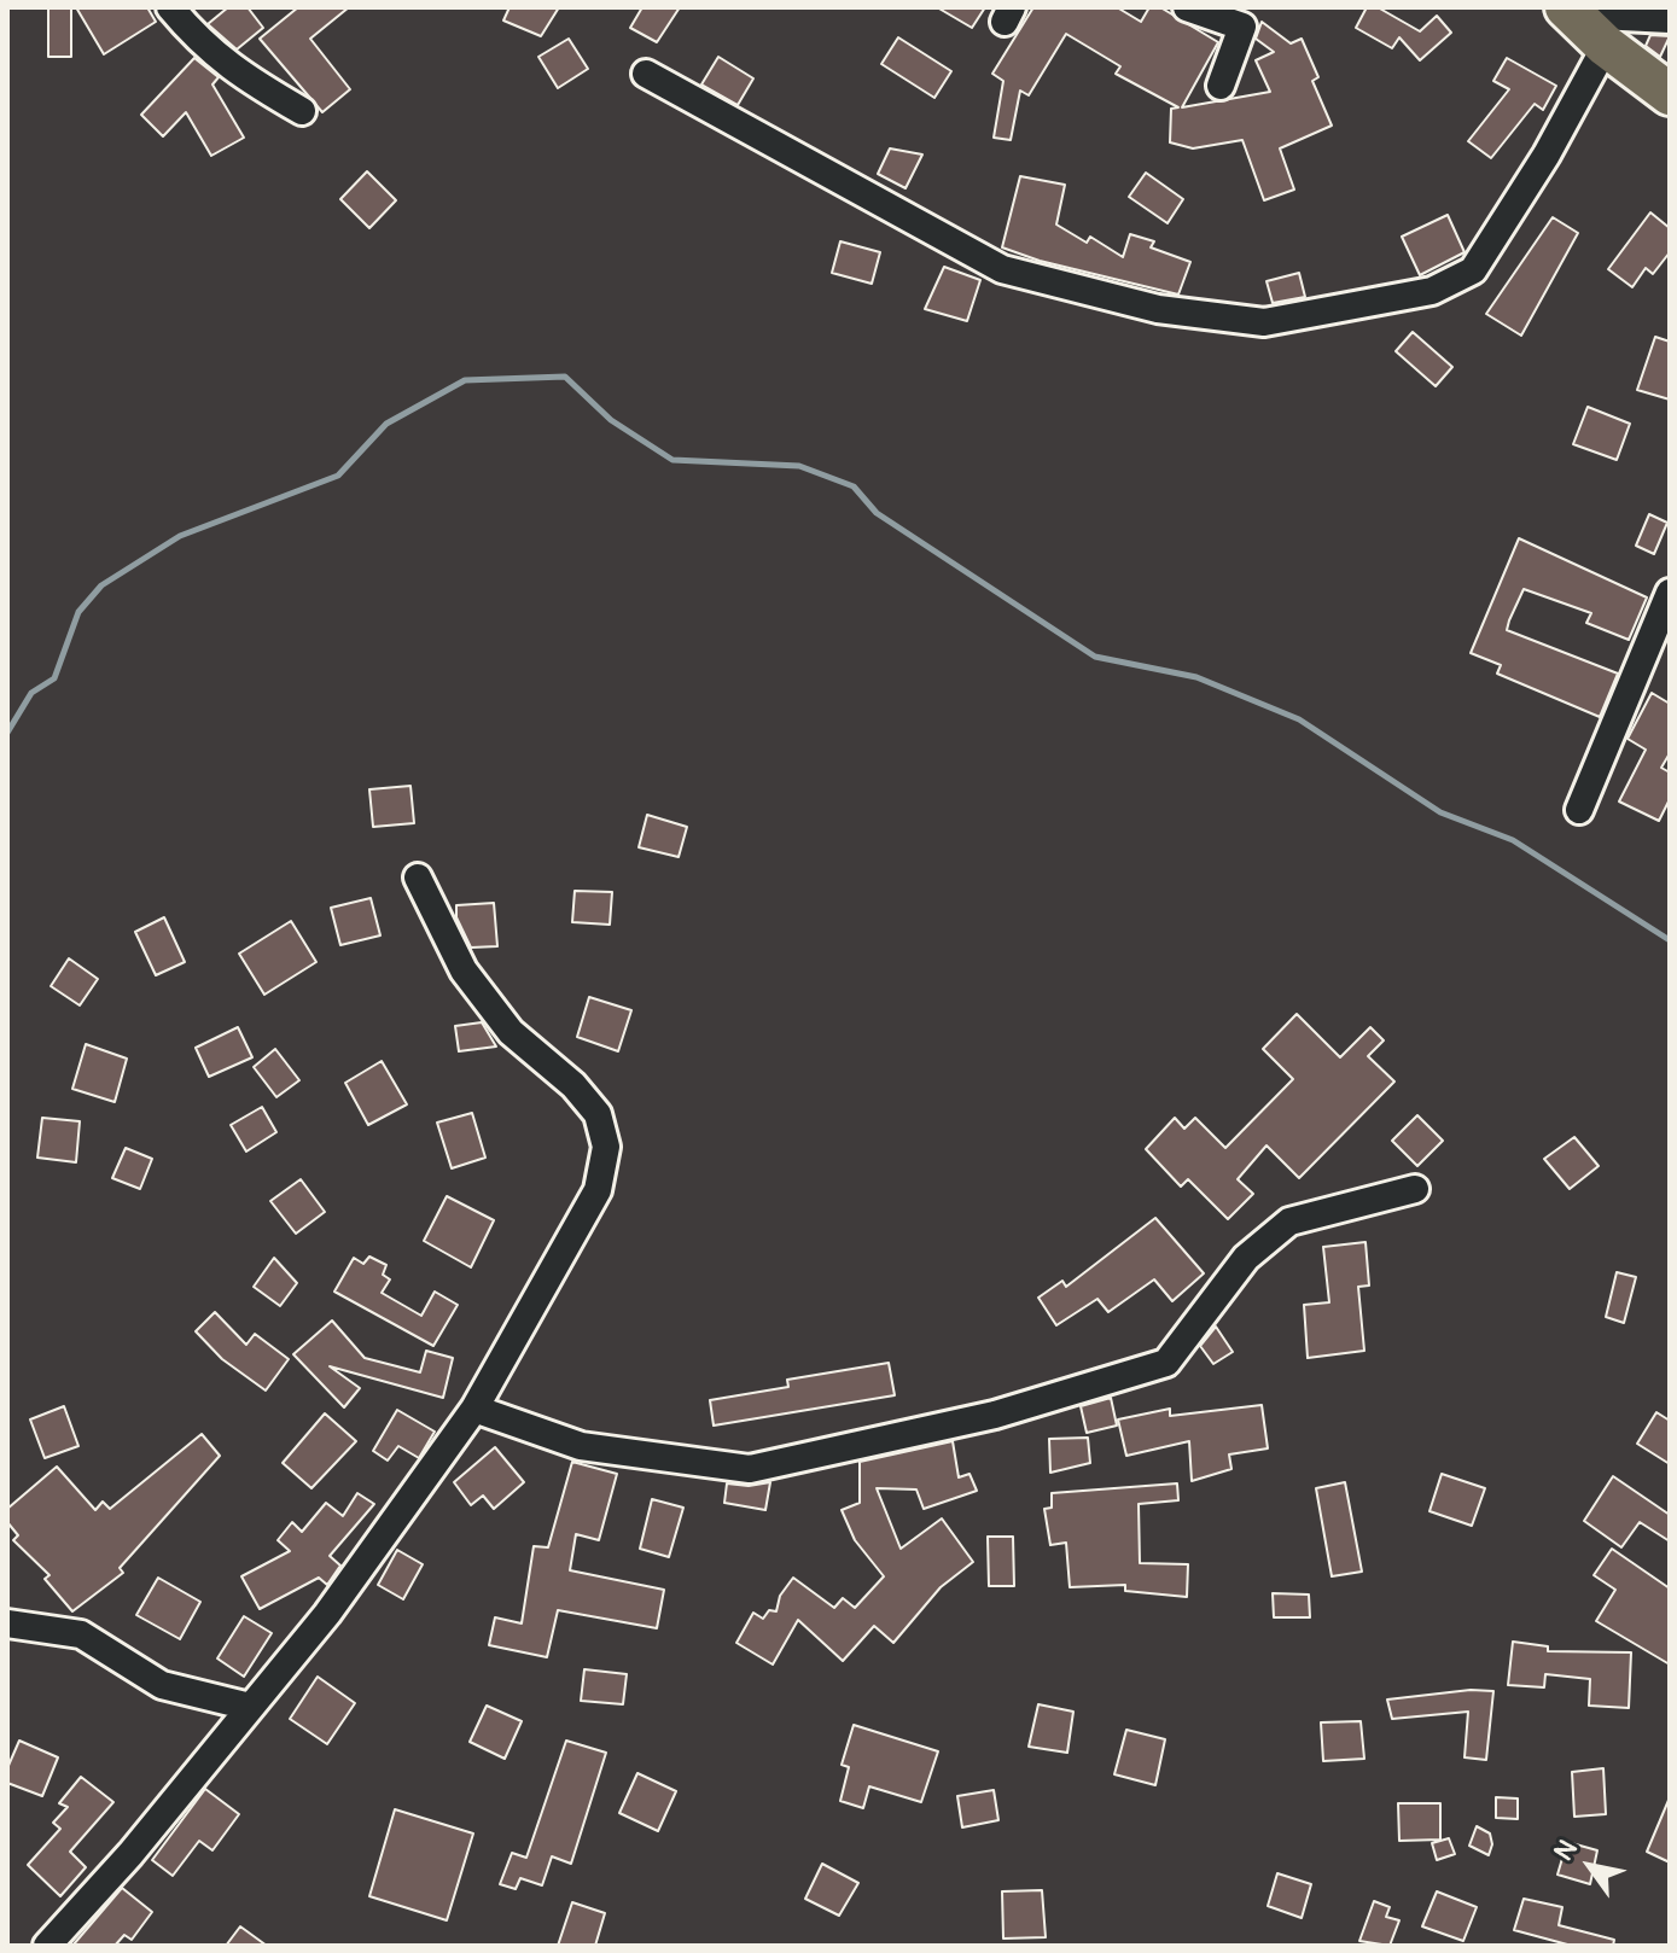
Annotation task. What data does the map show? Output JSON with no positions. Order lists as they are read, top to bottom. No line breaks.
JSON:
{"north":"top left"}
